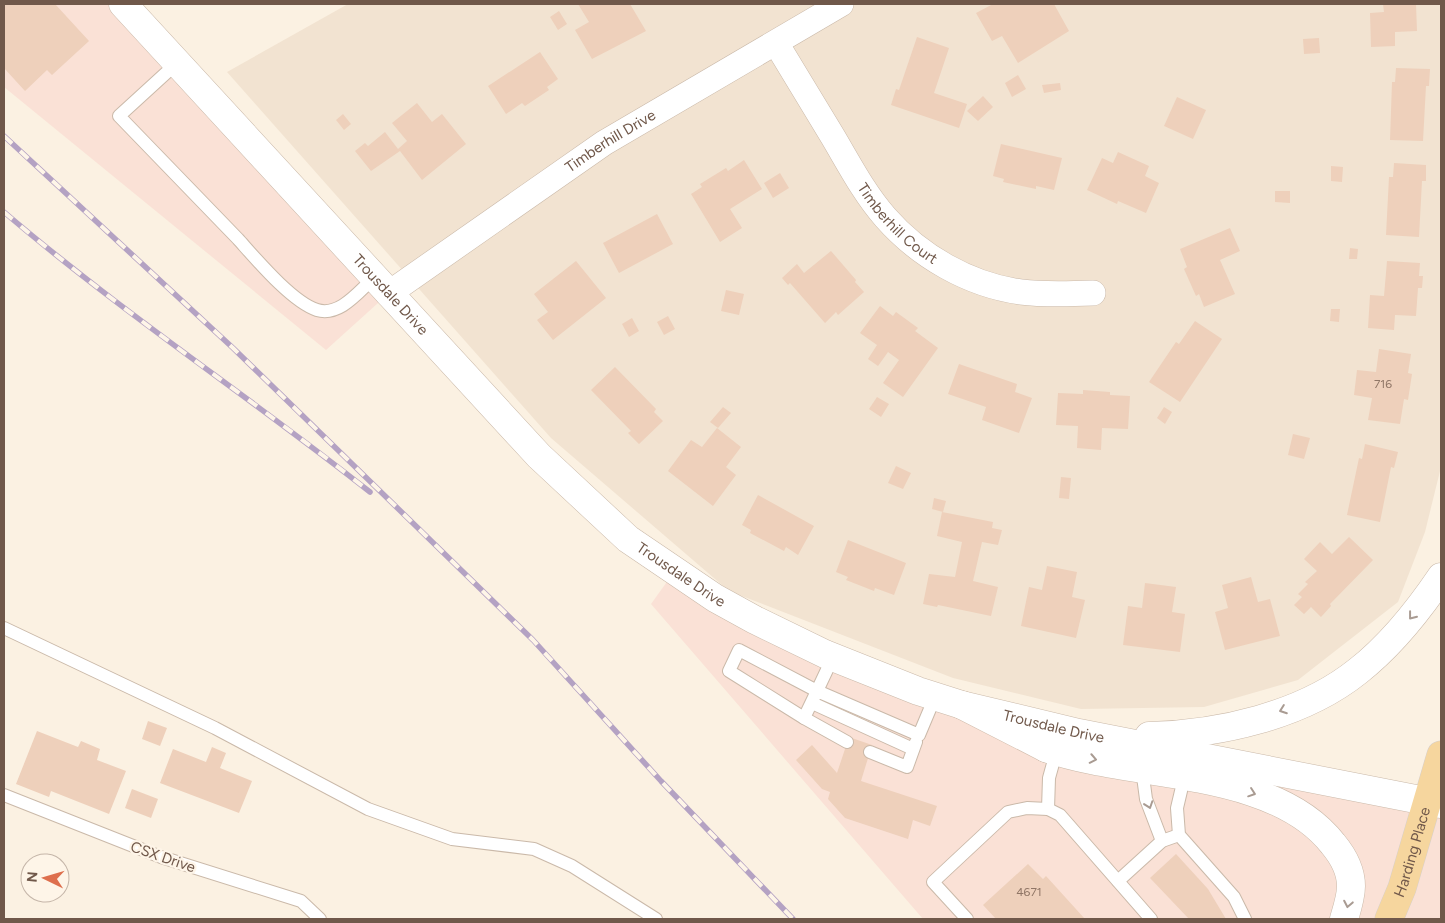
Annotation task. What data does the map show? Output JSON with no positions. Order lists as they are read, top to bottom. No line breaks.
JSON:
{"streets":{"main road":["Harding Place"],"street":["Timberhill Drive","Timberhill Court","Trousdale Drive"],"lane":["CSX Drive"]},"crossings":[["Timberhill Drive","Timberhill Court"],["Timberhill Drive","Trousdale Drive"],["Trousdale Drive","Harding Place"]],"house_numbers":["716","4671"],"north":"left"}
